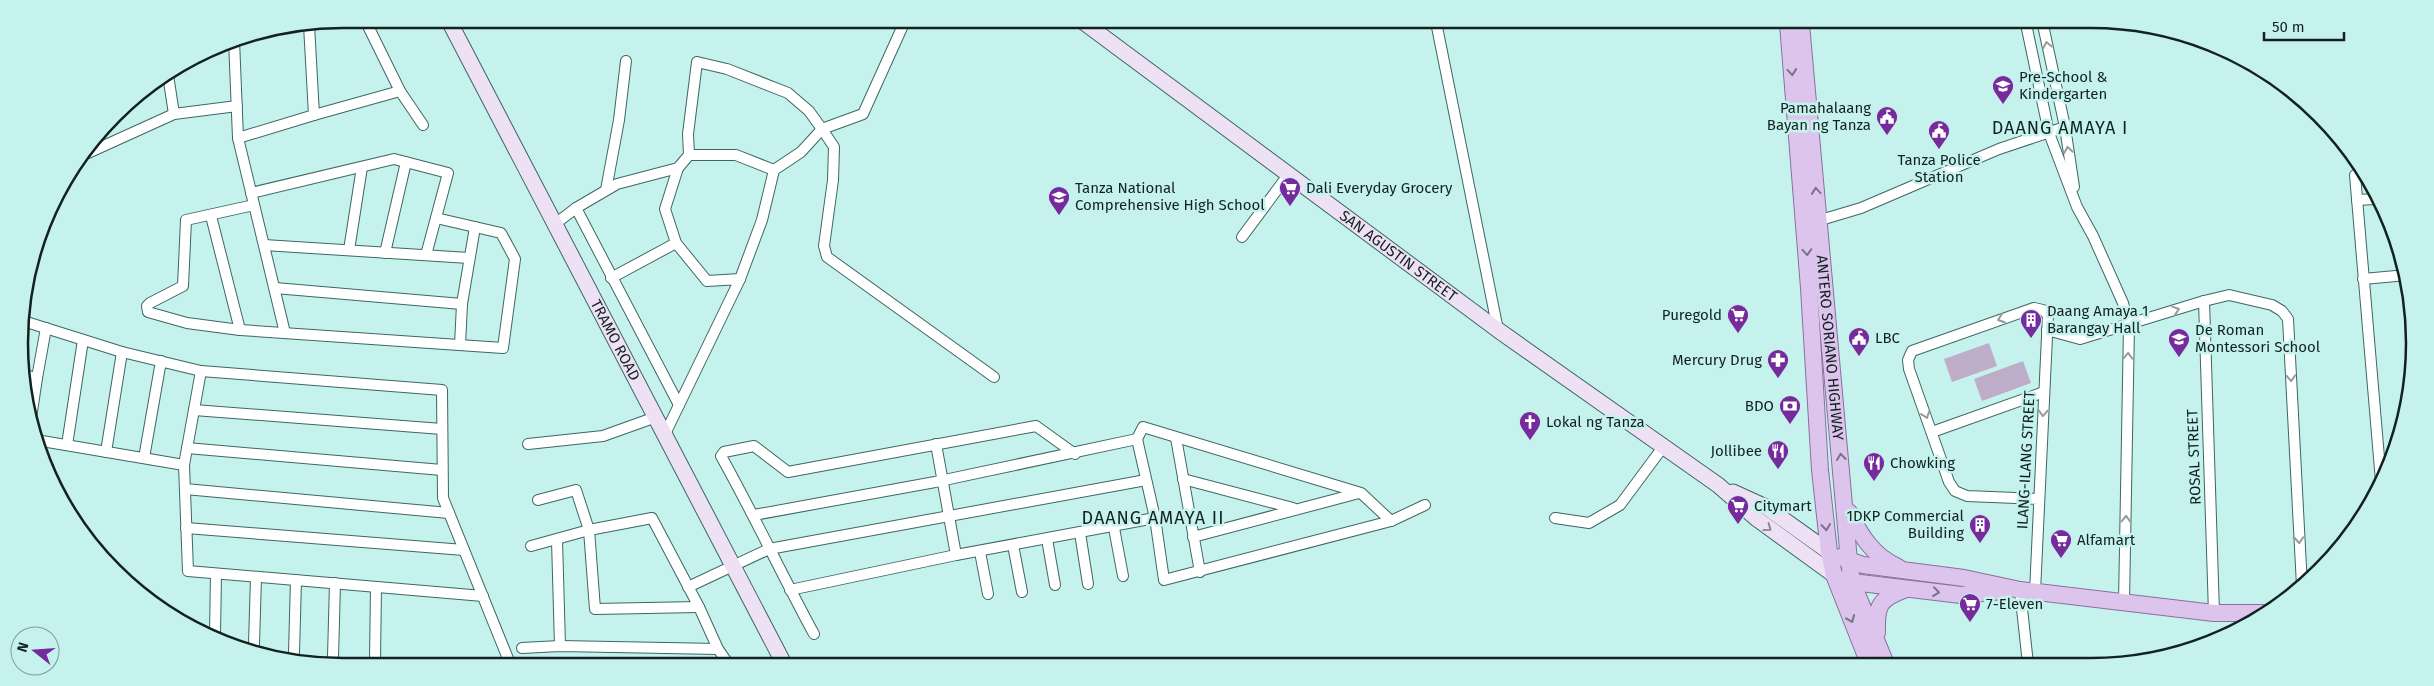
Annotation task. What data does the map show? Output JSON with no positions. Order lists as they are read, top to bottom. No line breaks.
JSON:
{"streets":{"main road":["SAN AGUSTIN STREET","TRAMO ROAD","ANTERO SORIANO HIGHWAY"],"street":["ROSAL STREET","ILANG-ILANG STREET"]},"crossings":[["SAN AGUSTIN STREET","ANTERO SORIANO HIGHWAY"]],"districts":["DAANG AMAYA I","DAANG AMAYA II"],"places":{"school or university":["Pre-School & Kindergarten","Tanza National Comprehensive High School","De Roman Montessori School"],"public building":["Pamahalaang Bayan ng Tanza","Tanza Police Station","LBC"],"supermarket":["Dali Everyday Grocery","Puregold","Citymart","Alfamart","7-Eleven"],"building":["Daang Amaya 1 Barangay Hall","1DKP Commercial Building"],"pharmacy":["Mercury Drug"],"bank":["BDO"],"church":["Lokal ng Tanza"],"restaurant":["Jollibee","Chowking"]},"scale_bar":"50 m","north":"left"}
